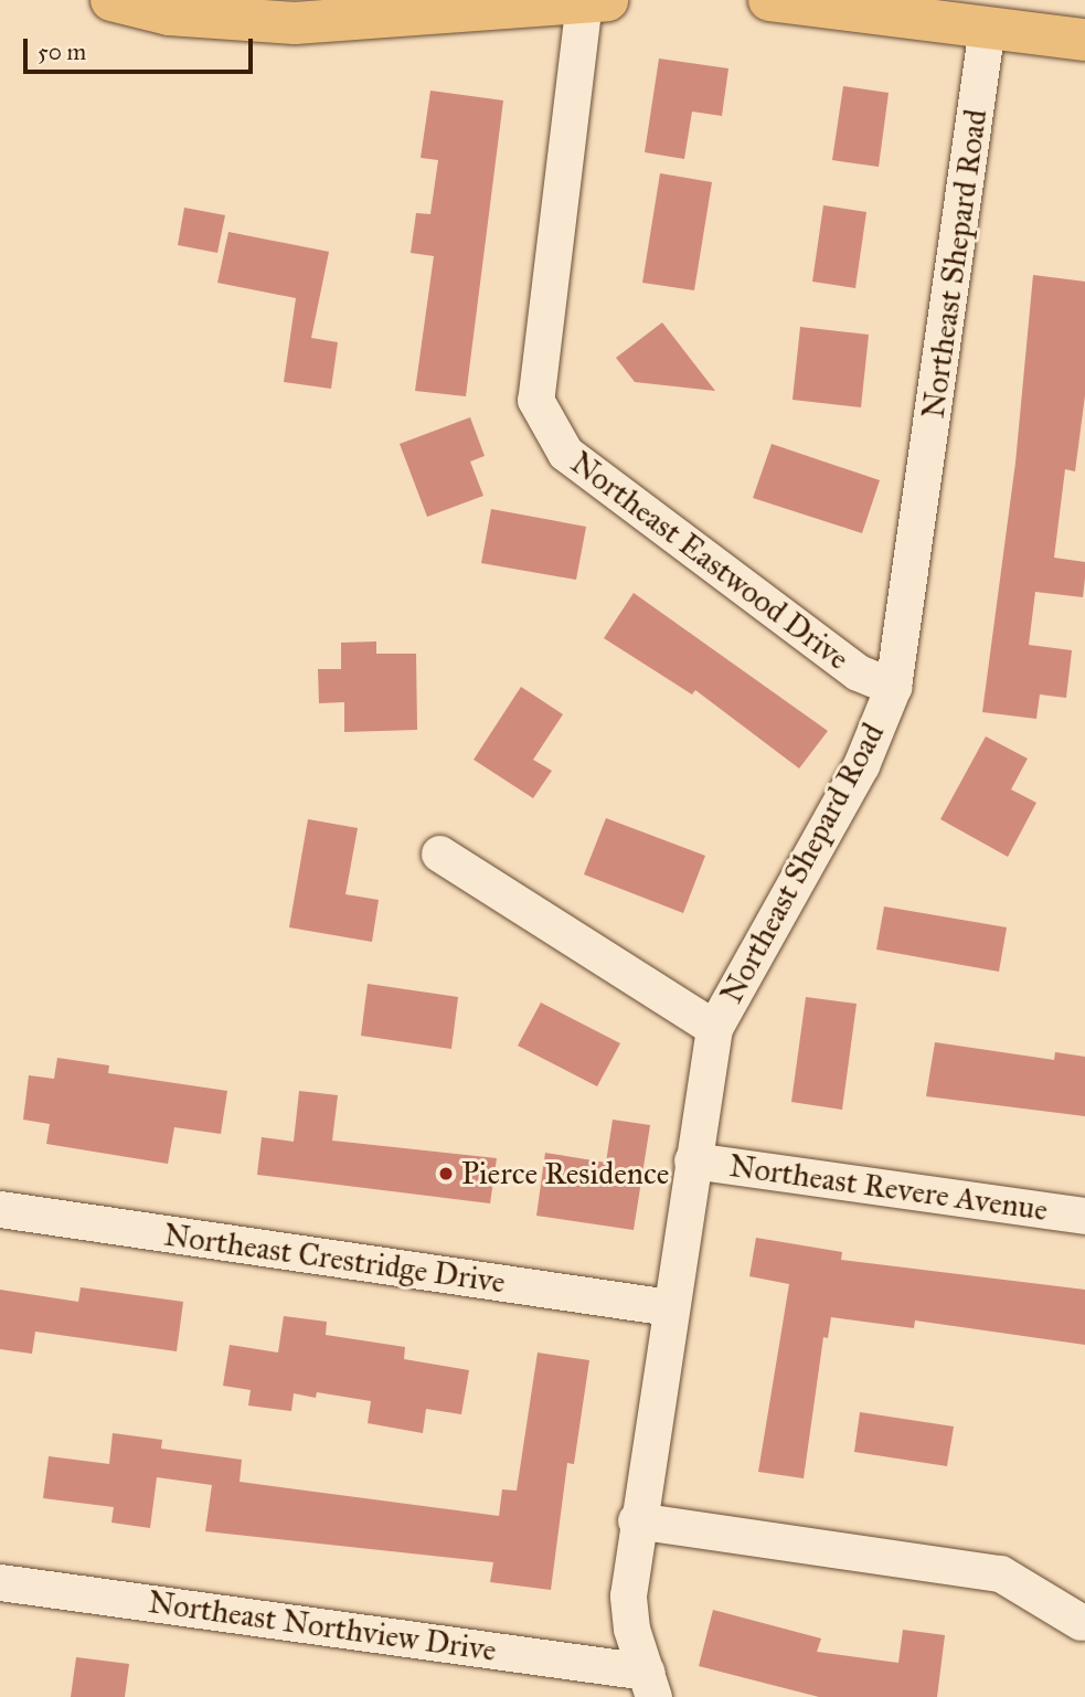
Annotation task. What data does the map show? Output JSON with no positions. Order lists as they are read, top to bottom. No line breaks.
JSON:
{"streets":{"street":["Northeast Shepard Road","Northeast Eastwood Drive","Northeast Revere Avenue","Northeast Crestridge Drive","Northeast Northview Drive"]},"crossings":[["Northeast Shepard Road","Northeast Eastwood Drive"],["Northeast Shepard Road","Northeast Revere Avenue"],["Northeast Shepard Road","Northeast Crestridge Drive"],["Northeast Shepard Road","Northeast Northview Drive"]],"places":["Pierce Residence"],"scale_bar":"50 m"}
